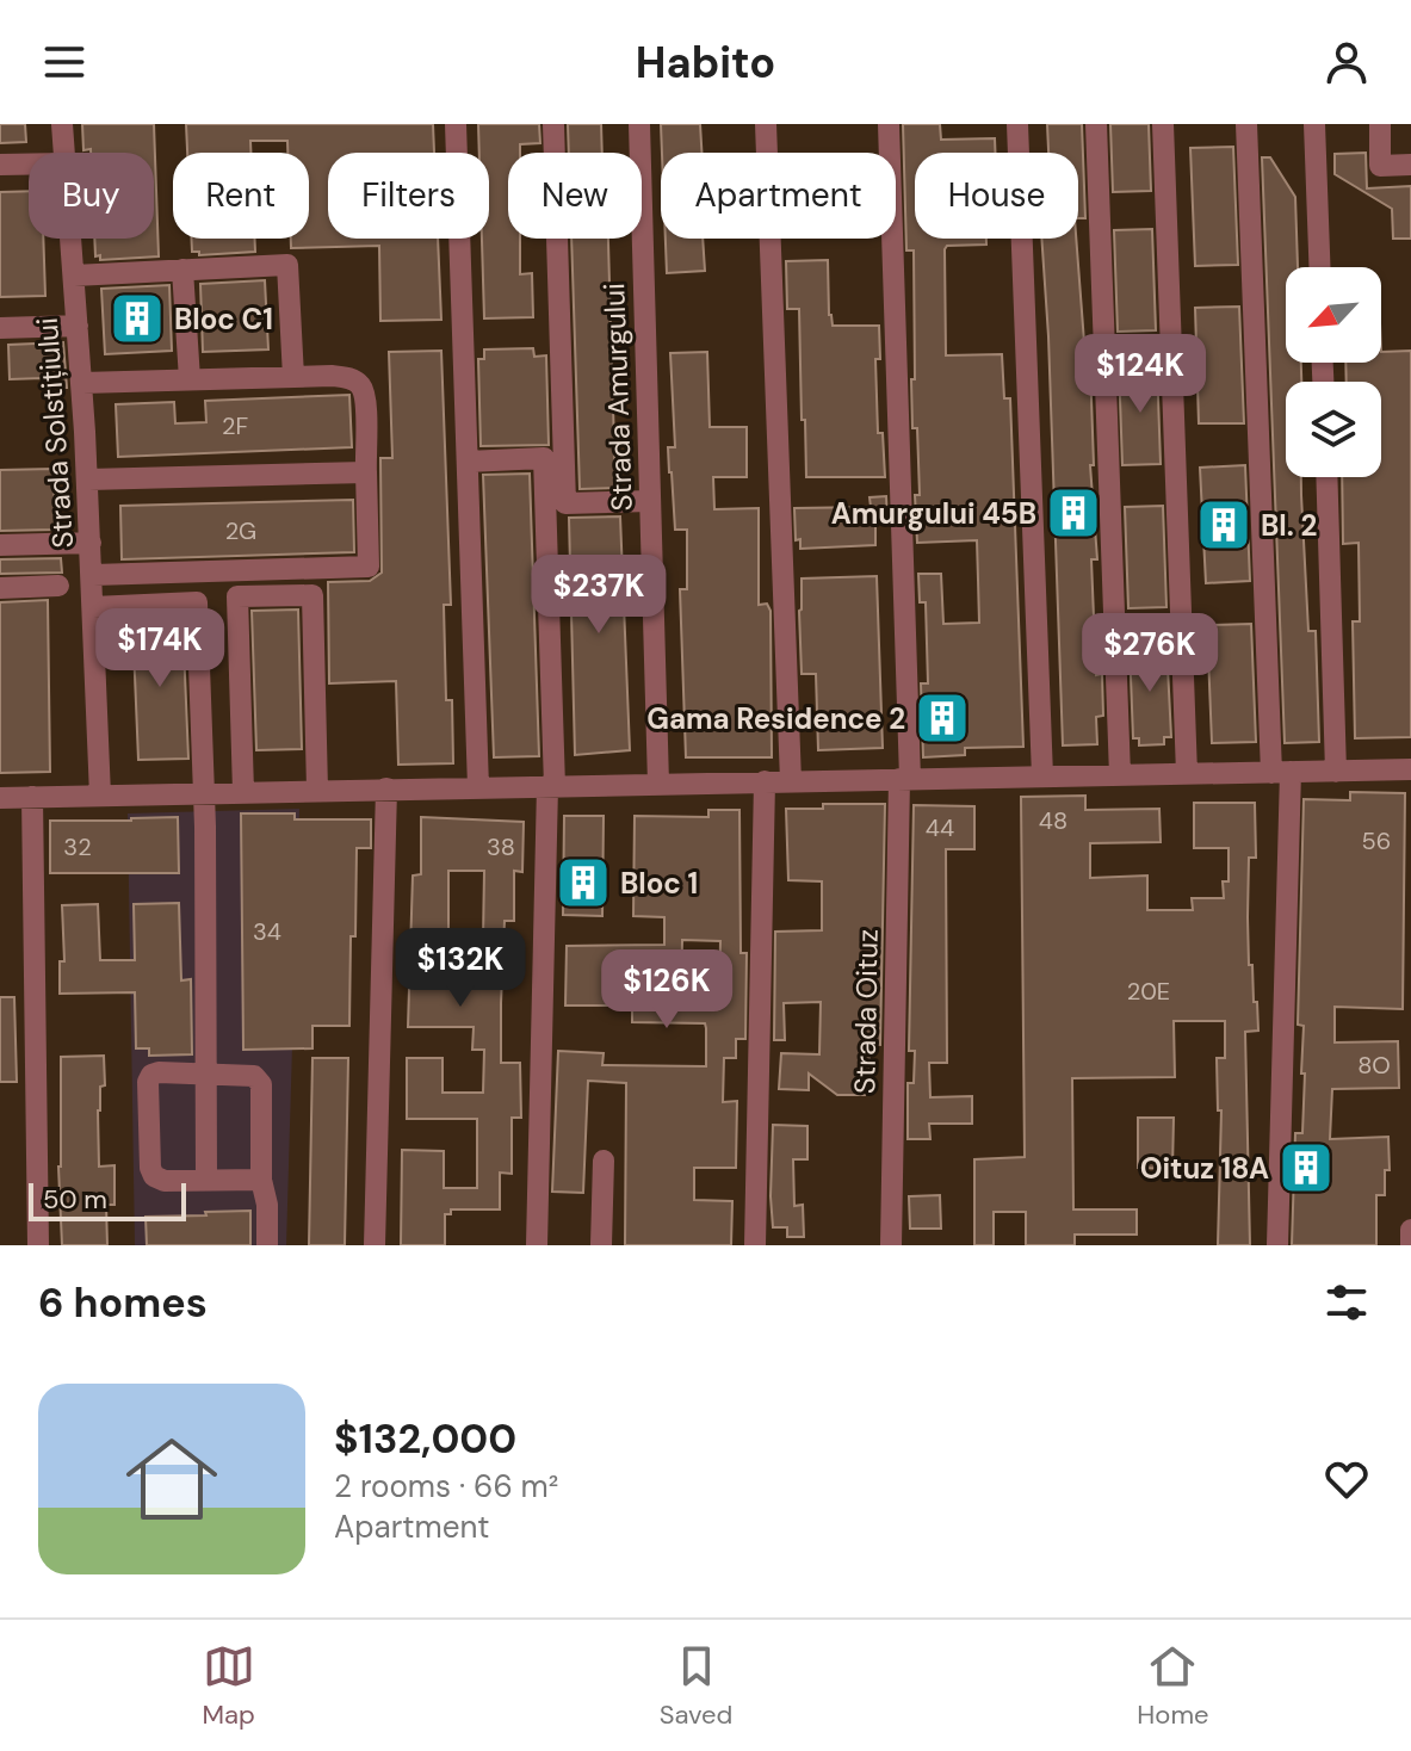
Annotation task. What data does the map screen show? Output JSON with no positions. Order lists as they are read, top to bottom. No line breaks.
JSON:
{"streets":{"street":["Strada Amurgului","Strada Solstițiului","Strada Oituz"]},"places":{"building":["Bloc C1","Amurgului 45B","Bl. 2","Gama Residence 2","Bloc 1","Oituz 18A"]},"house_numbers":["2F","2G","48","44","56","32","38","34","20E","8O"],"scale_bar":"50 m","north":"bottom left","page":{"header":"Habito","chip":["Buy","Rent","Filters","New","Apartment","House"],"price":["$124K","$237K","$174K","$276K","$132K","$126K"],"scale":"50 m","heading":"6 homes","list":[{"name":"$132,000","note":"2 rooms · 66 m² · Apartment"}],"tabs":["Map","Saved","Home"]}}
